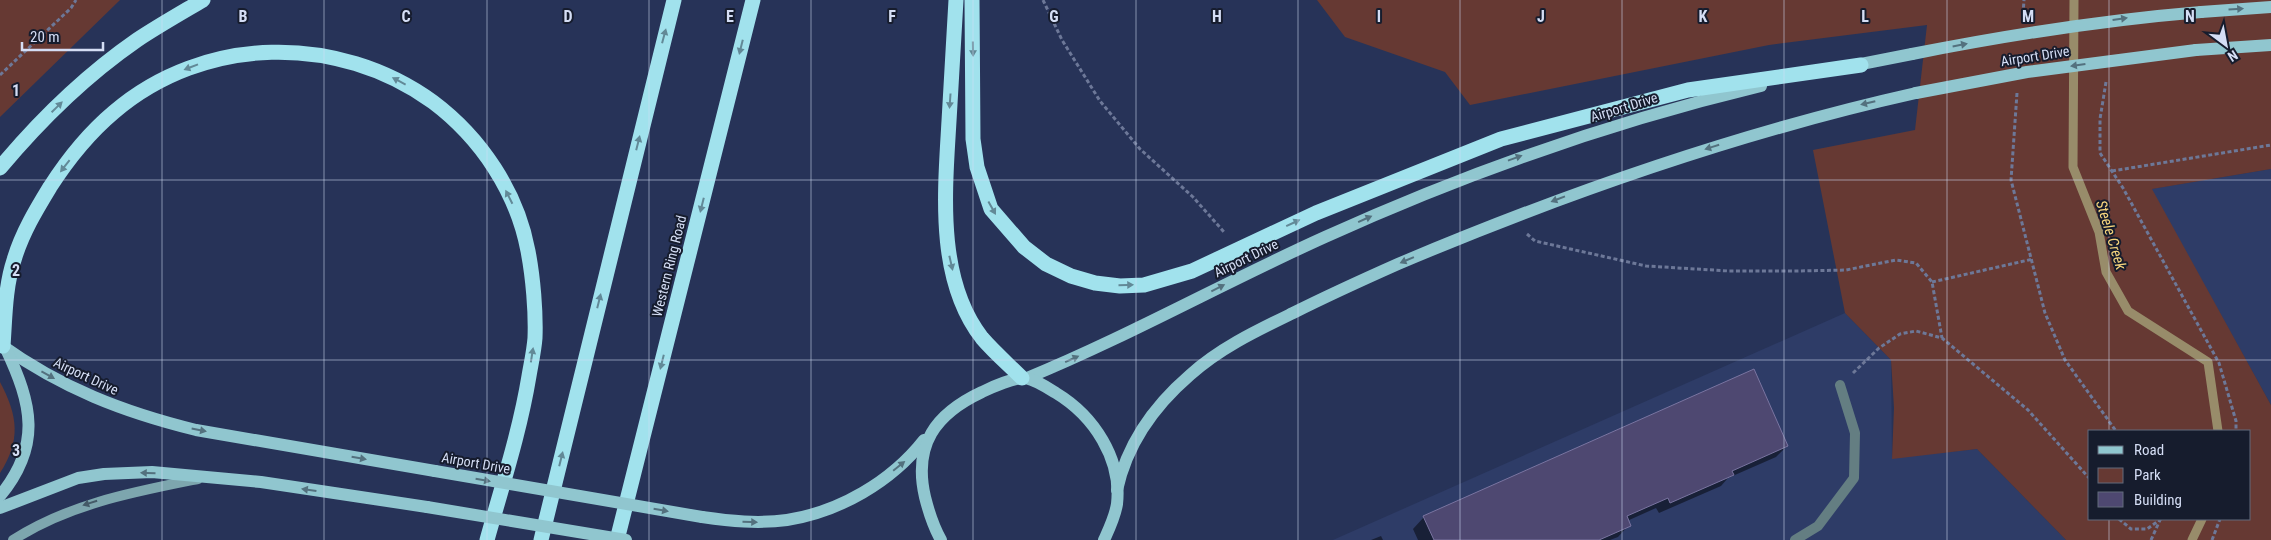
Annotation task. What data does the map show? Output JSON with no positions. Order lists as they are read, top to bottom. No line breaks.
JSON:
{"streets":{"highway":["Western Ring Road"],"main road":["Airport Drive"]},"water":["Steele Creek"],"legend":["Road","Park","Building"],"scale_bar":"20 m","north":"bottom right","grid":{"columns":["B","C","D","E","F","G","H","I","J","K","L","M","N"],"rows":["1","2","3"]}}
